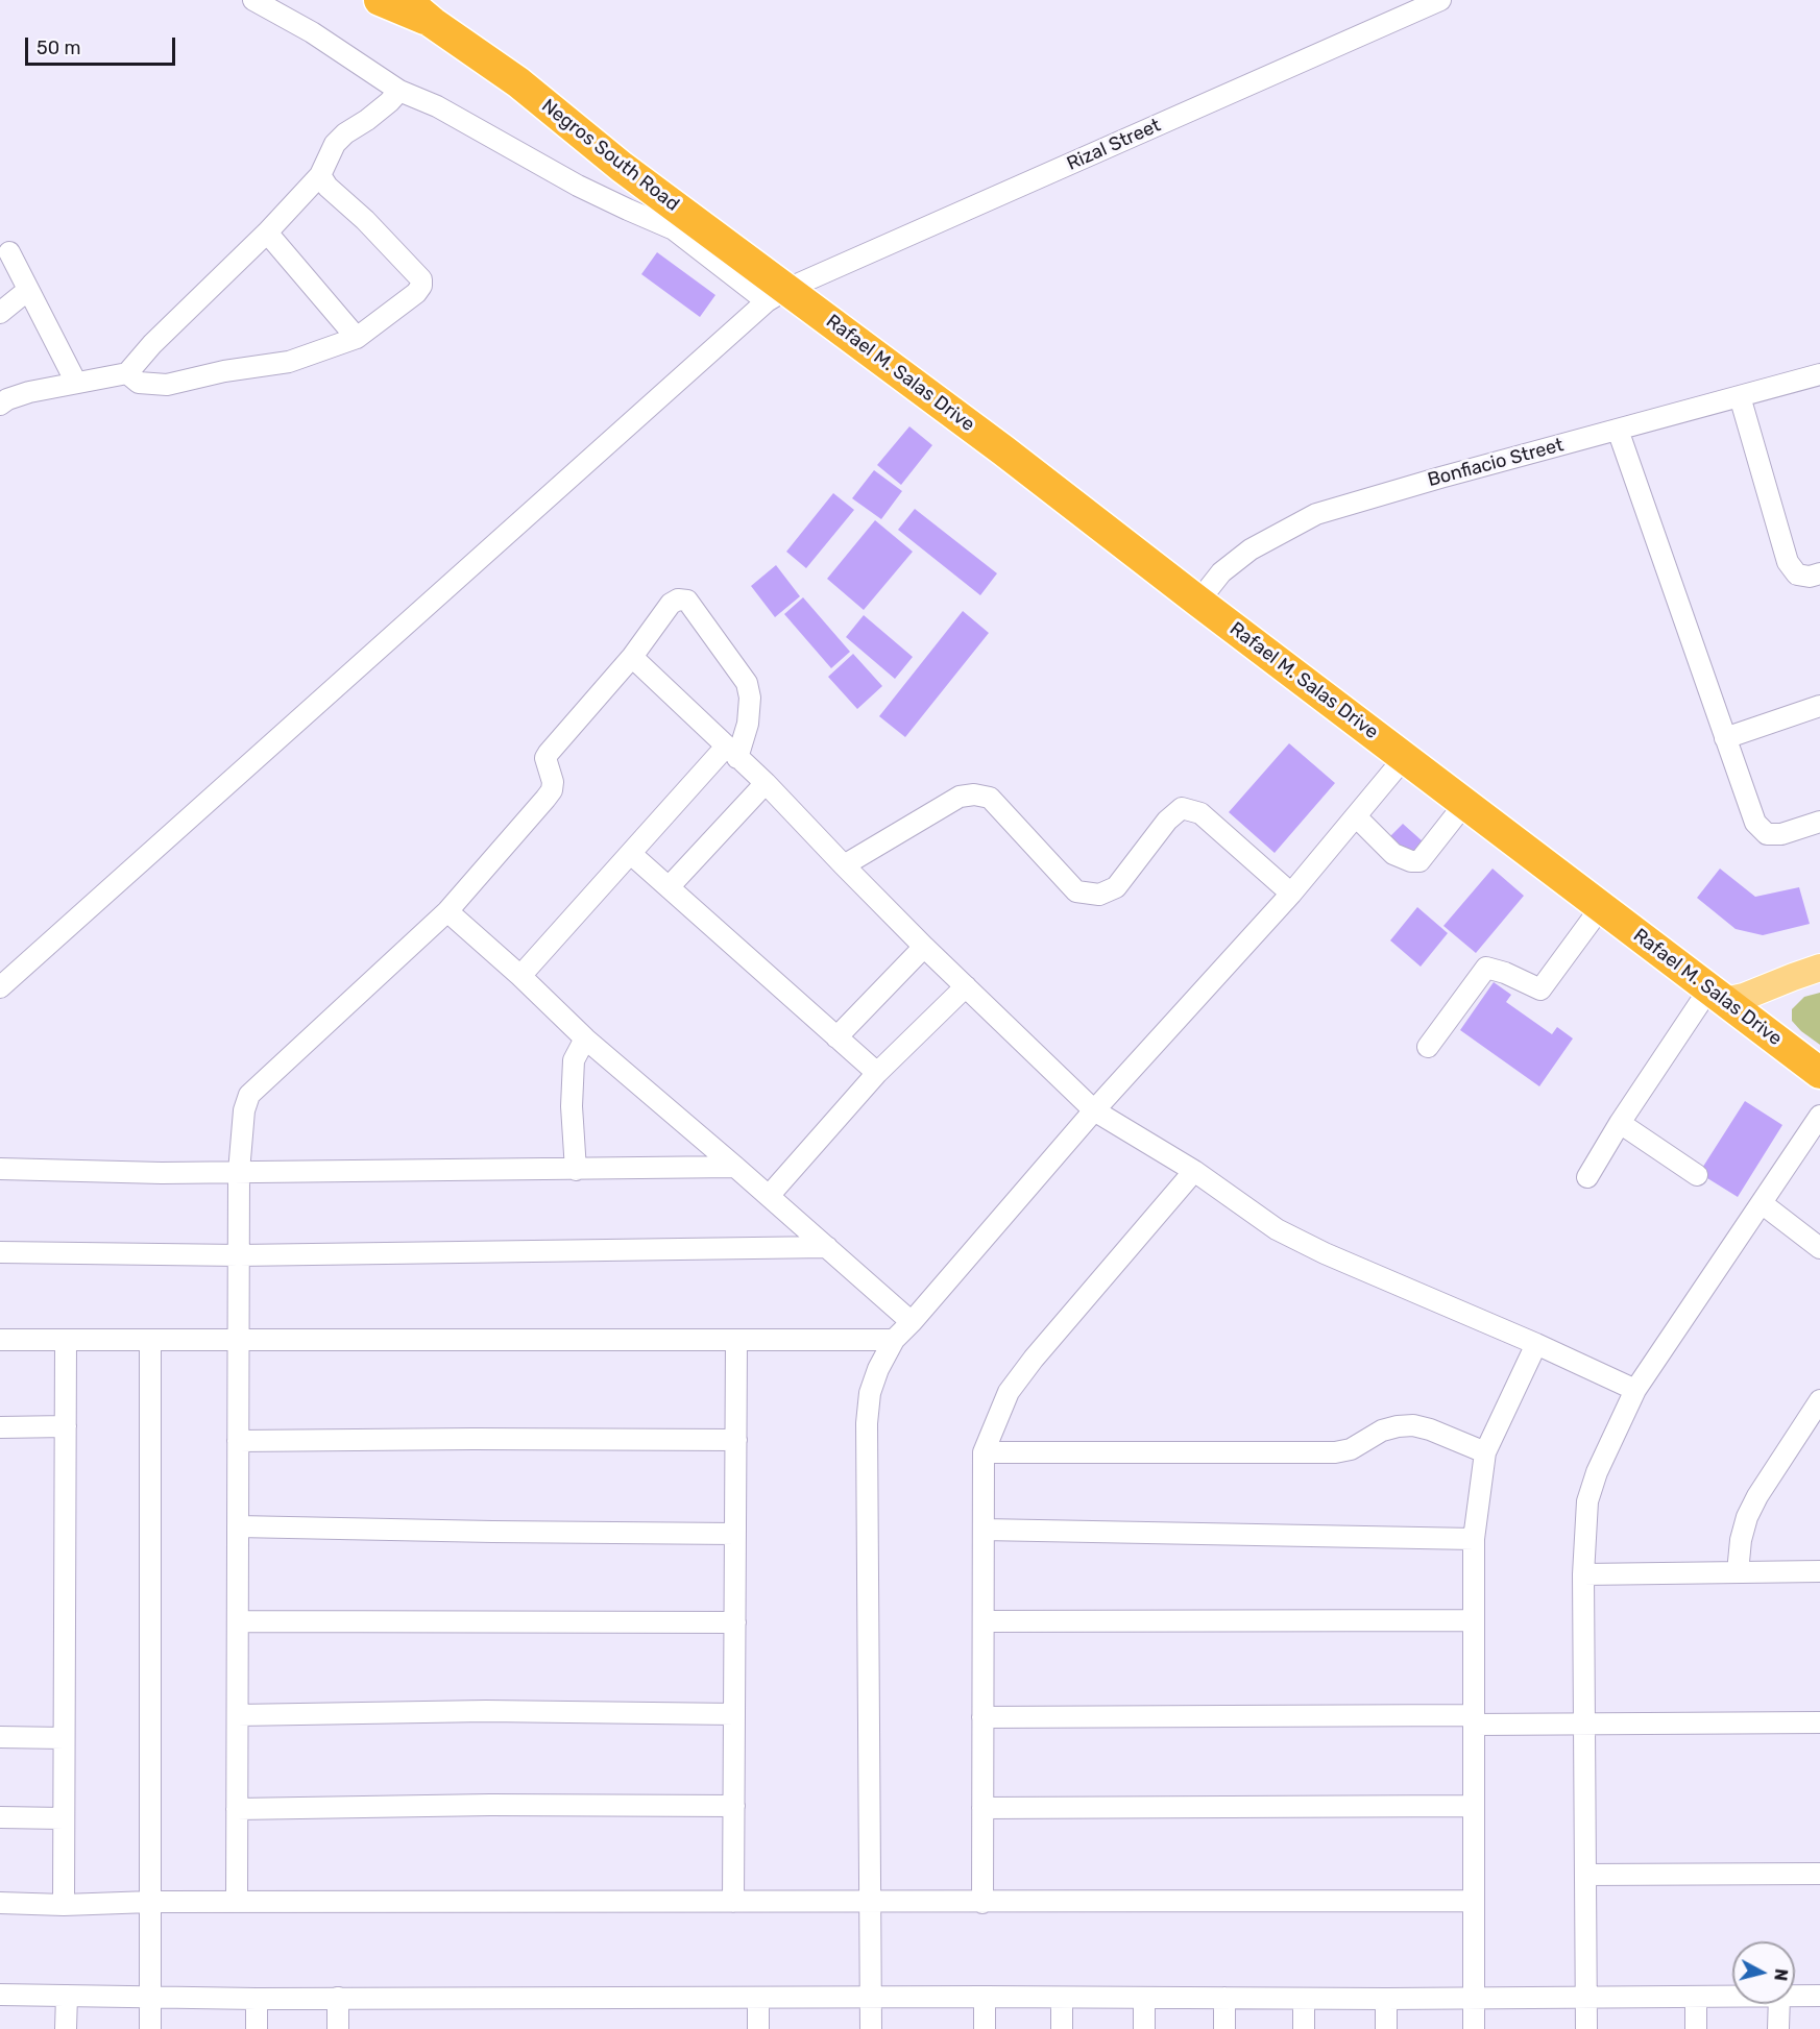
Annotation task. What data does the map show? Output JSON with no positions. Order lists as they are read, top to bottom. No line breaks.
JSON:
{"streets":{"highway":["Negros South Road","Rafael M. Salas Drive"],"street":["Rizal Street","Bonfiacio Street"]},"crossings":[["Rizal Street","Negros South Road"],["Rizal Street","Rafael M. Salas Drive"],["Negros South Road","Rafael M. Salas Drive"],["Rafael M. Salas Drive","Bonfiacio Street"]],"scale_bar":"50 m","north":"right"}
